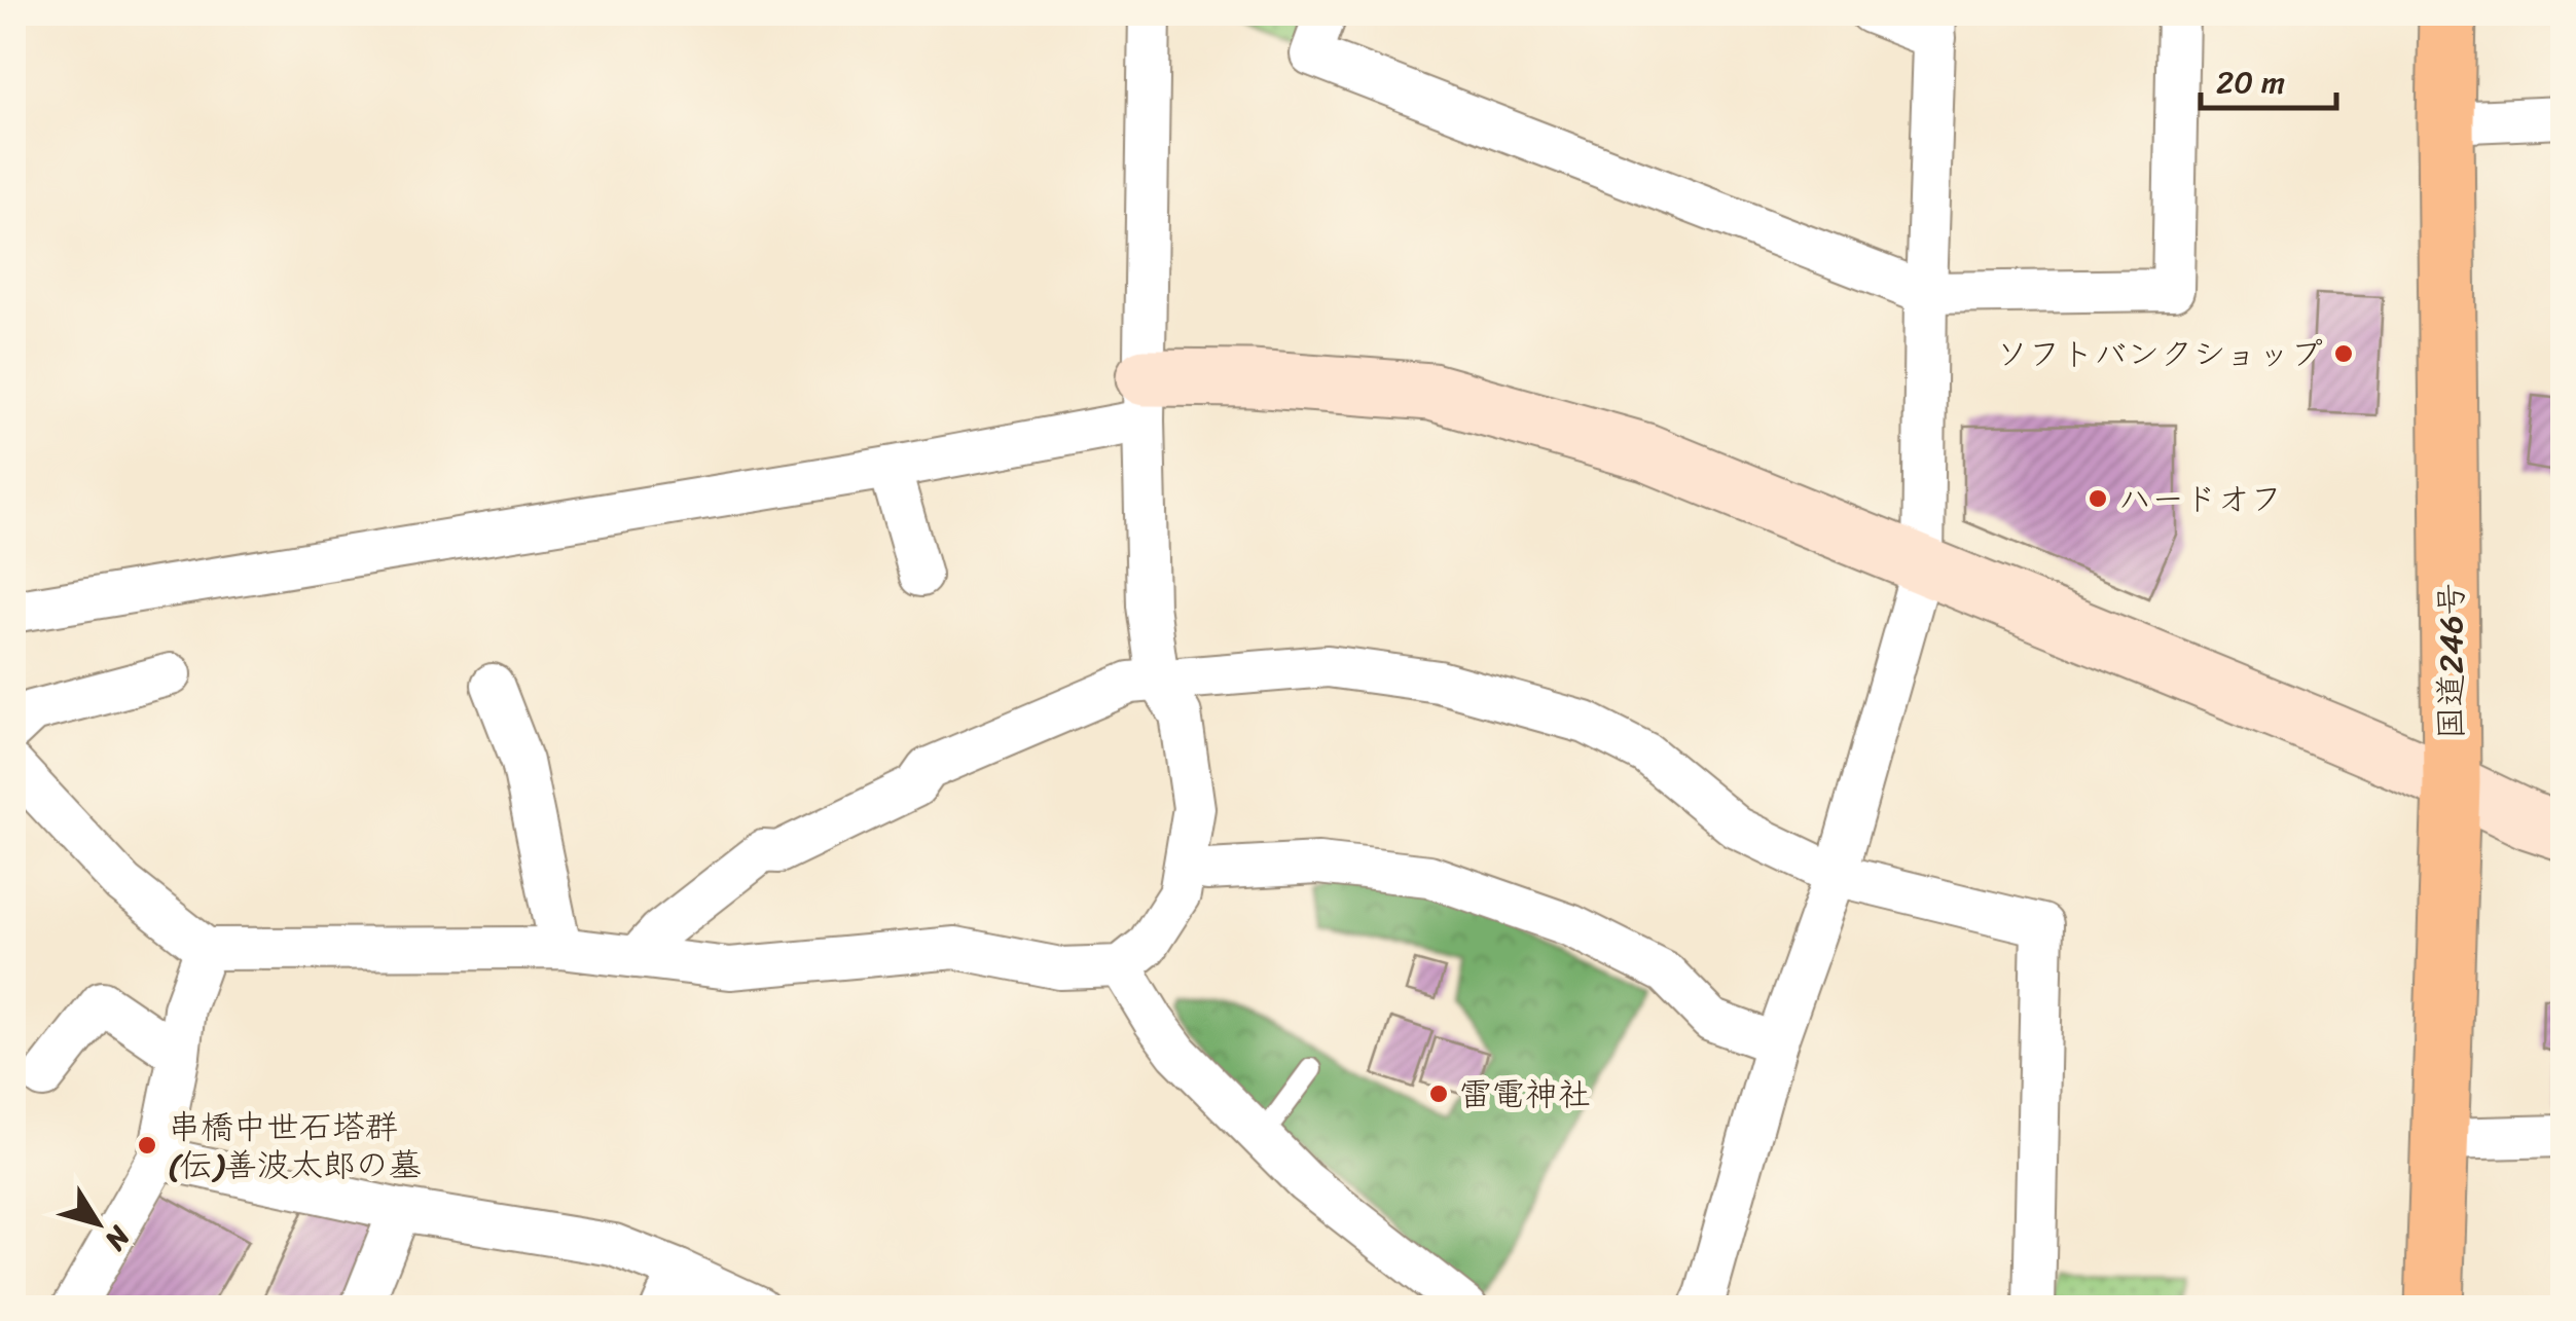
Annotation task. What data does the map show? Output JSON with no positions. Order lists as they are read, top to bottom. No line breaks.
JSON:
{"streets":{"highway":["国道246号"]},"places":["ソフトバンクショップ","ハードオフ","雷電神社","串橋中世石塔群 (伝)善波太郎の墓"],"scale_bar":"20 m","north":"bottom right"}
